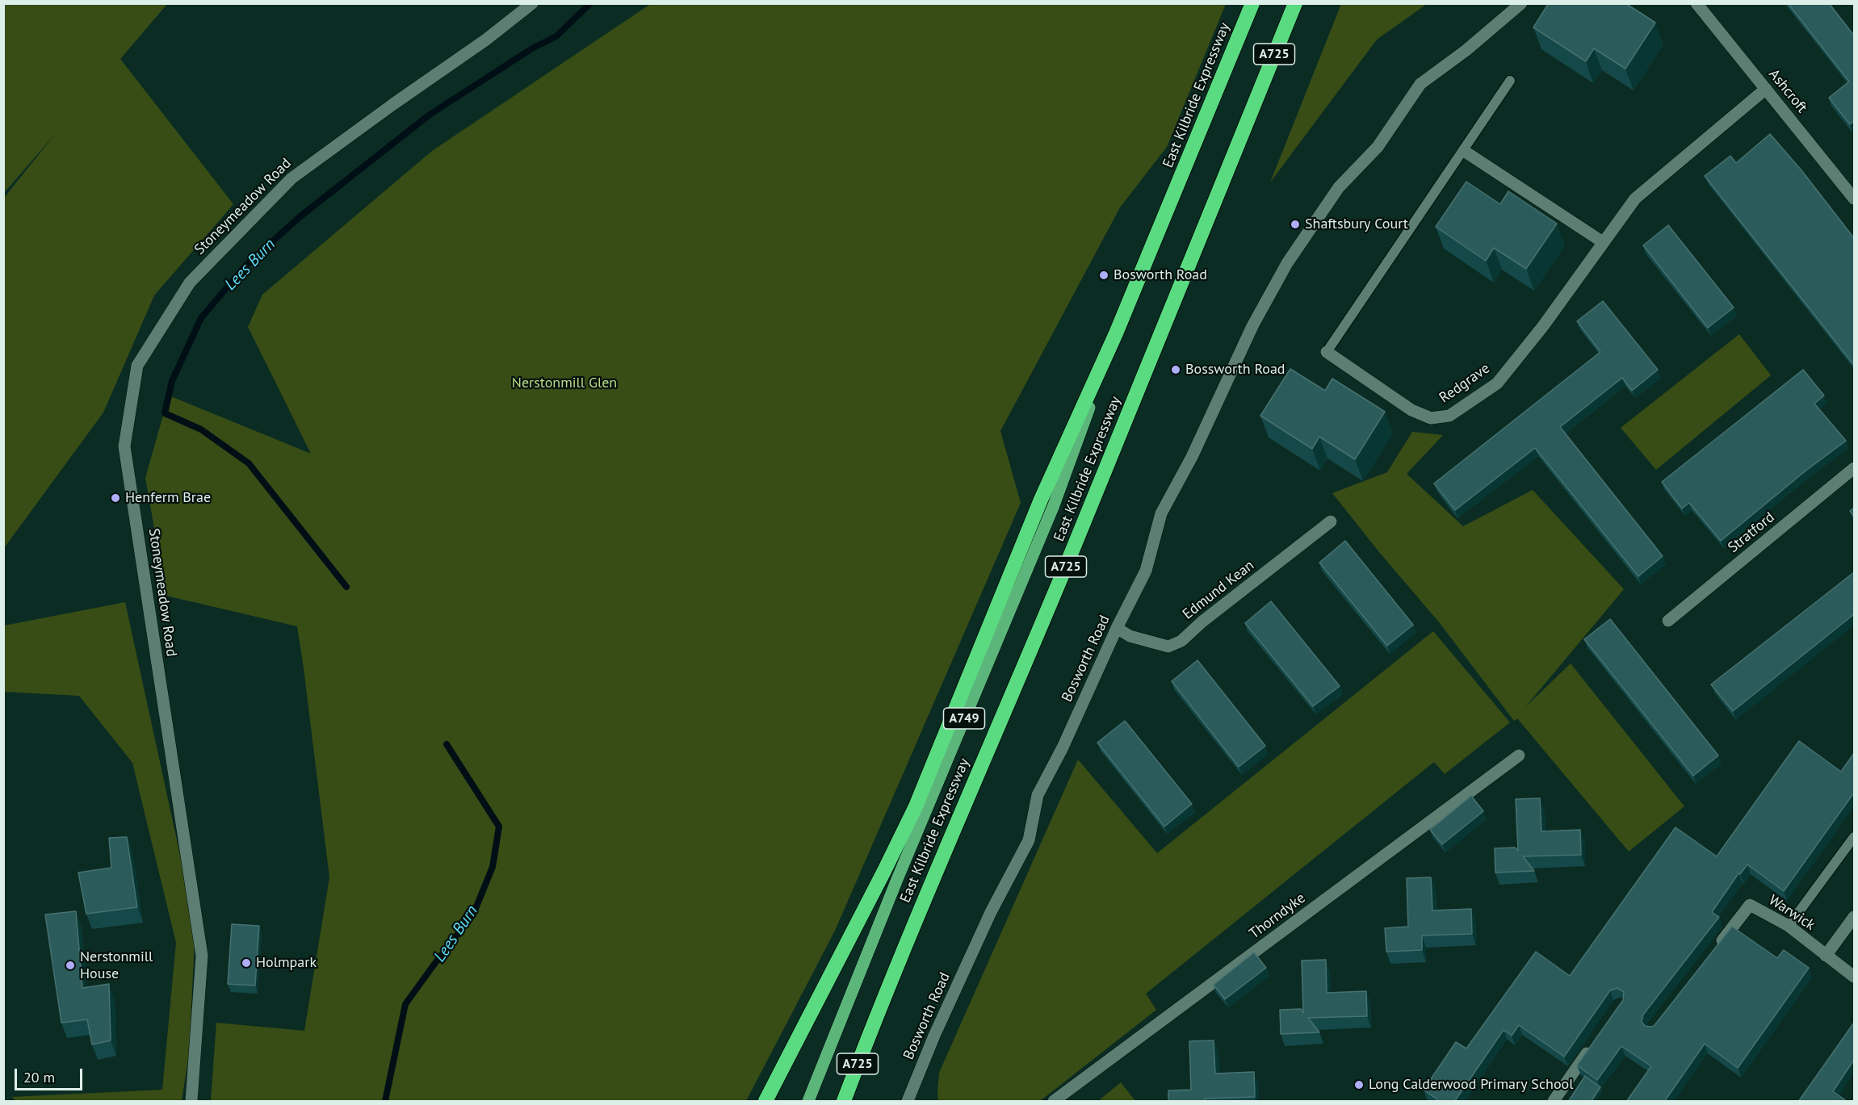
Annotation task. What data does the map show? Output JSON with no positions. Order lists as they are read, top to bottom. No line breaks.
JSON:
{"streets":{"highway":["A725","East Kilbride Expressway"],"main road":["A749"],"street":["Ashcroft","Stoneymeadow Road","Redgrave","Stratford","Edmund Kean","Bosworth Road","Warwick","Thorndyke"]},"crossings":[["Ashcroft","Redgrave"],["Edmund Kean","Bosworth Road"]],"water":["Lees Burn"],"parks":["Nerstonmill Glen"],"places":["Shaftsbury Court","Bosworth Road","Bossworth Road","Henferm Brae","Holmpark","Nerstonmill House","Long Calderwood Primary School"],"scale_bar":"20 m"}
